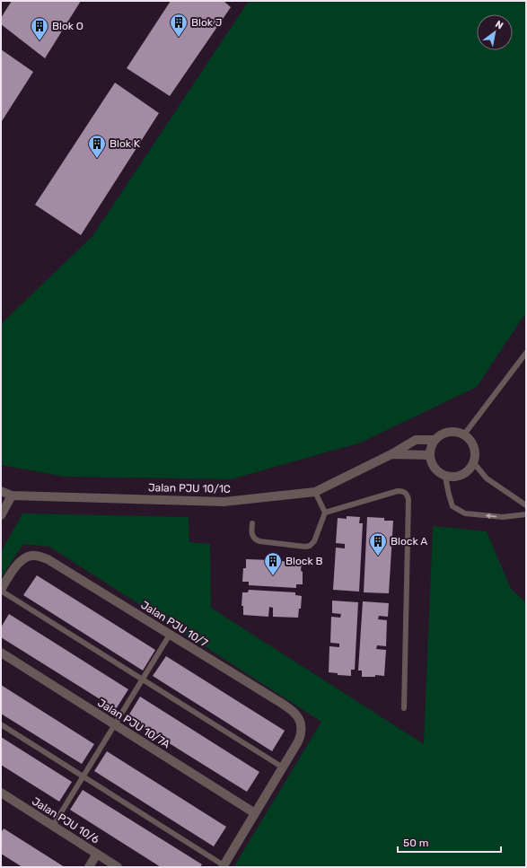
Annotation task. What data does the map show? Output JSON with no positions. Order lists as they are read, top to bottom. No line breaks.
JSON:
{"streets":{"street":["Jalan PJU 10/1C","Jalan PJU 10/7","Jalan PJU 10/7A","Jalan PJU 10/6"]},"places":{"building":["Blok J","Blok O","Blok K","Block A","Block B"]},"scale_bar":"50 m","north":"top right"}
